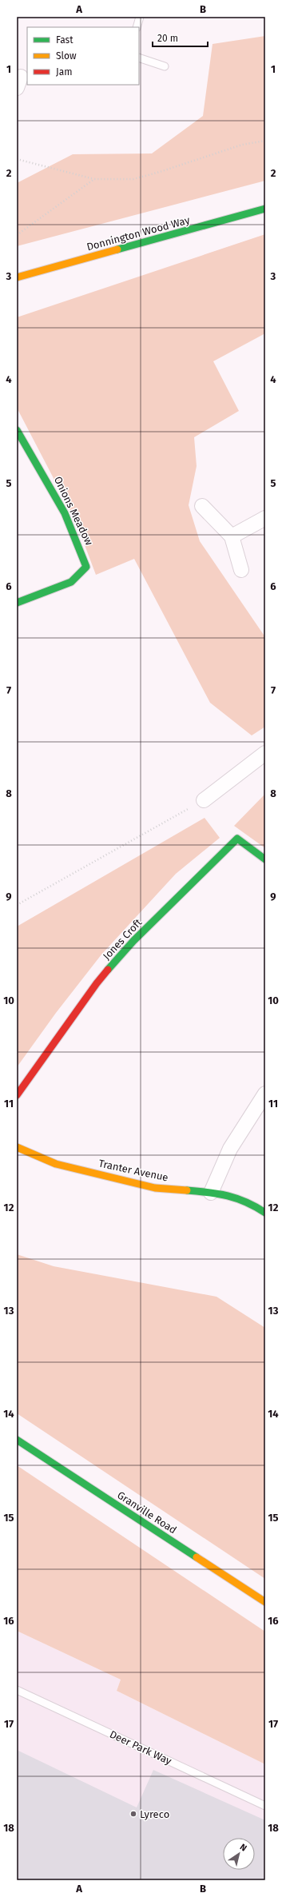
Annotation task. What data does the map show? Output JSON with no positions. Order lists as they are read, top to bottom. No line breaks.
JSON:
{"streets":{"street":["Donnington Wood Way","Onions Meadow","Jones Croft","Tranter Avenue","Granville Road"],"lane":["Deer Park Way"]},"places":["Lyreco"],"legend":["Fast","Slow","Jam"],"scale_bar":"20 m","north":"top right","grid":{"columns":["A","B"],"rows":["1","2","3","4","5","6","7","8","9","10","11","12","13","14","15","16","17","18"]}}
